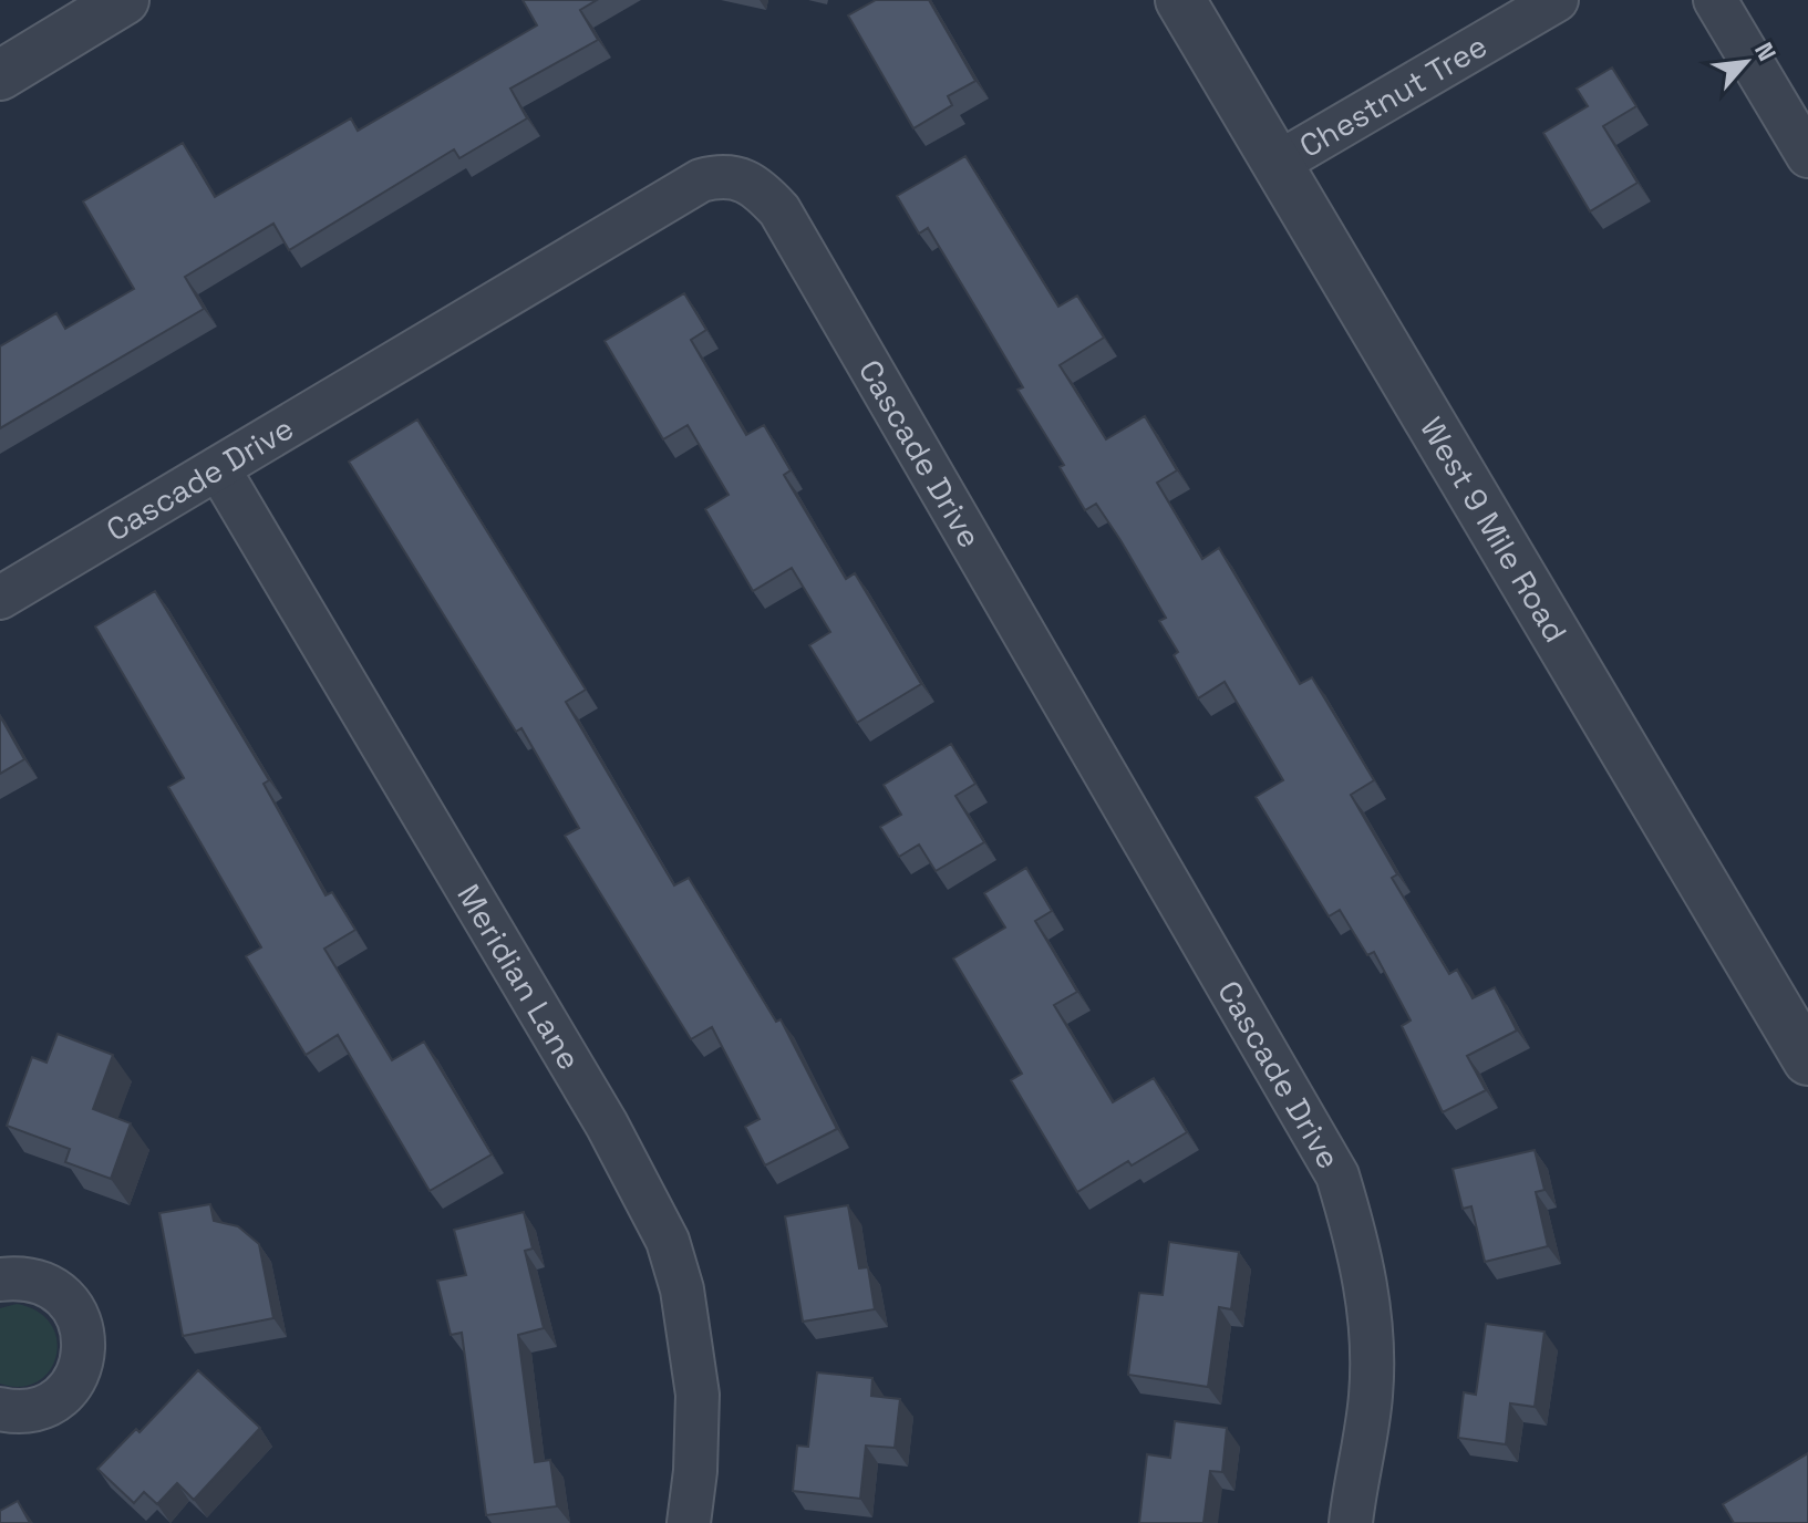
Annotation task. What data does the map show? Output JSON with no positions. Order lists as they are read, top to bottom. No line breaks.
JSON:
{"streets":{"street":["Chestnut Tree","Cascade Drive","West 9 Mile Road","Meridian Lane"]},"crossings":[["Chestnut Tree","West 9 Mile Road"],["Cascade Drive","Meridian Lane"]],"north":"top right"}
